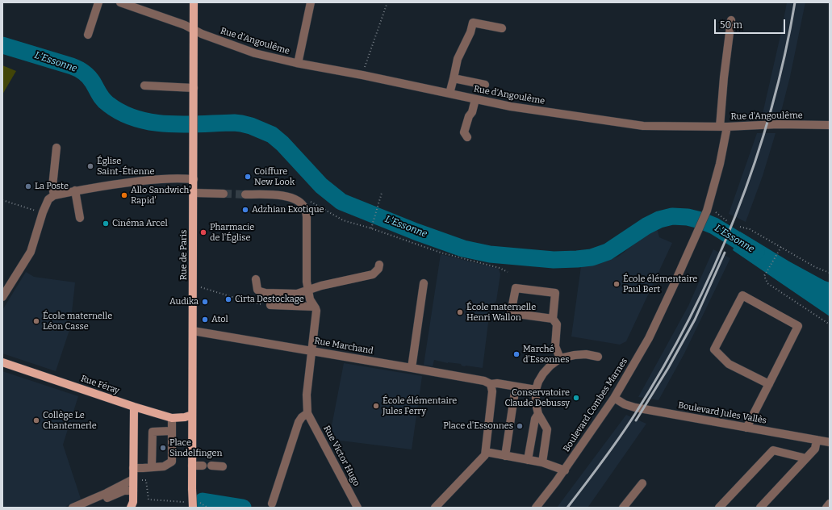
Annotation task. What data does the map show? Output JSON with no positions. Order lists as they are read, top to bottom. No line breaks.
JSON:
{"streets":{"main road":["Rue de Paris","Rue Féray"],"street":["Rue d'Angoulême","Rue Marchand","Boulevard Combes Marnes","Boulevard Jules Vallès","Rue Victor Hugo"]},"crossings":[["Rue d'Angoulême","Rue de Paris"],["Rue d'Angoulême","Boulevard Combes Marnes"],["Rue de Paris","Rue Marchand"],["Rue de Paris","Rue Féray"],["Boulevard Combes Marnes","Boulevard Jules Vallès"]],"water":["L'Essonne"],"places":["Église Saint-Étienne","Coiffure New Look","La Poste","Allo Sandwich' Rapid'","Adzhian Exotique","Cinéma Arcel","Pharmacie de l'Église","École élémentaire Paul Bert","Cirta Destockage","Audika","École maternelle Henri Wallon","Atol","École maternelle Léon Casse","Marché d'Essonnes","Conservatoire Claude Debussy","École élémentaire Jules Ferry","Collège Le Chantemerle","Place d'Essonnes","Place Sindelfingen"],"scale_bar":"50 m"}
